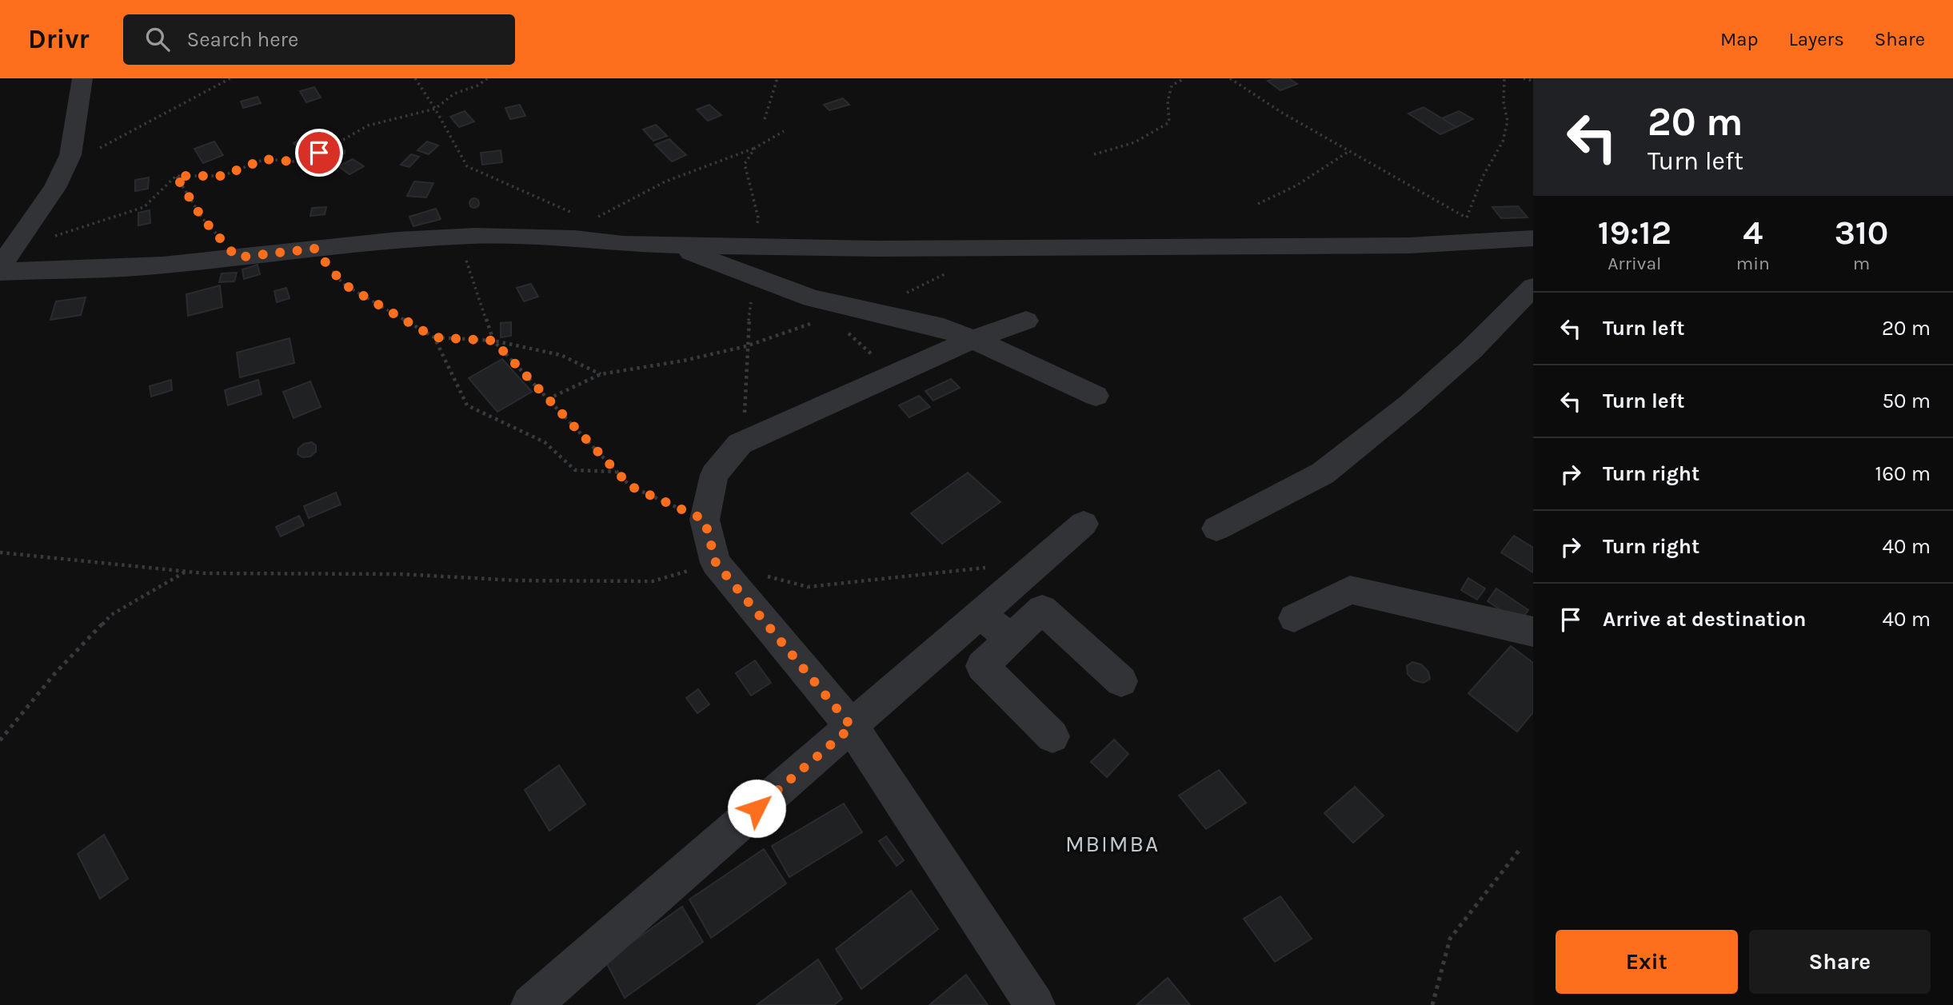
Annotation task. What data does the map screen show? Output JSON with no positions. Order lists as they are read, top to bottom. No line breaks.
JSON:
{"districts":["MBIMBA"],"page":{"header":"Drivr","search":"Search here","nav":["Map","Layers","Share"],"turn":["20 m","Turn left"],"eta":["19:12","Arrival","4","min","310","m"],"list":[{"name":"Turn left","value":"20 m"},{"name":"Turn left","value":"50 m"},{"name":"Turn right","value":"160 m"},{"name":"Turn right","value":"40 m"},{"name":"Arrive at destination","value":"40 m"}],"buttons":["Exit","Share"]}}
